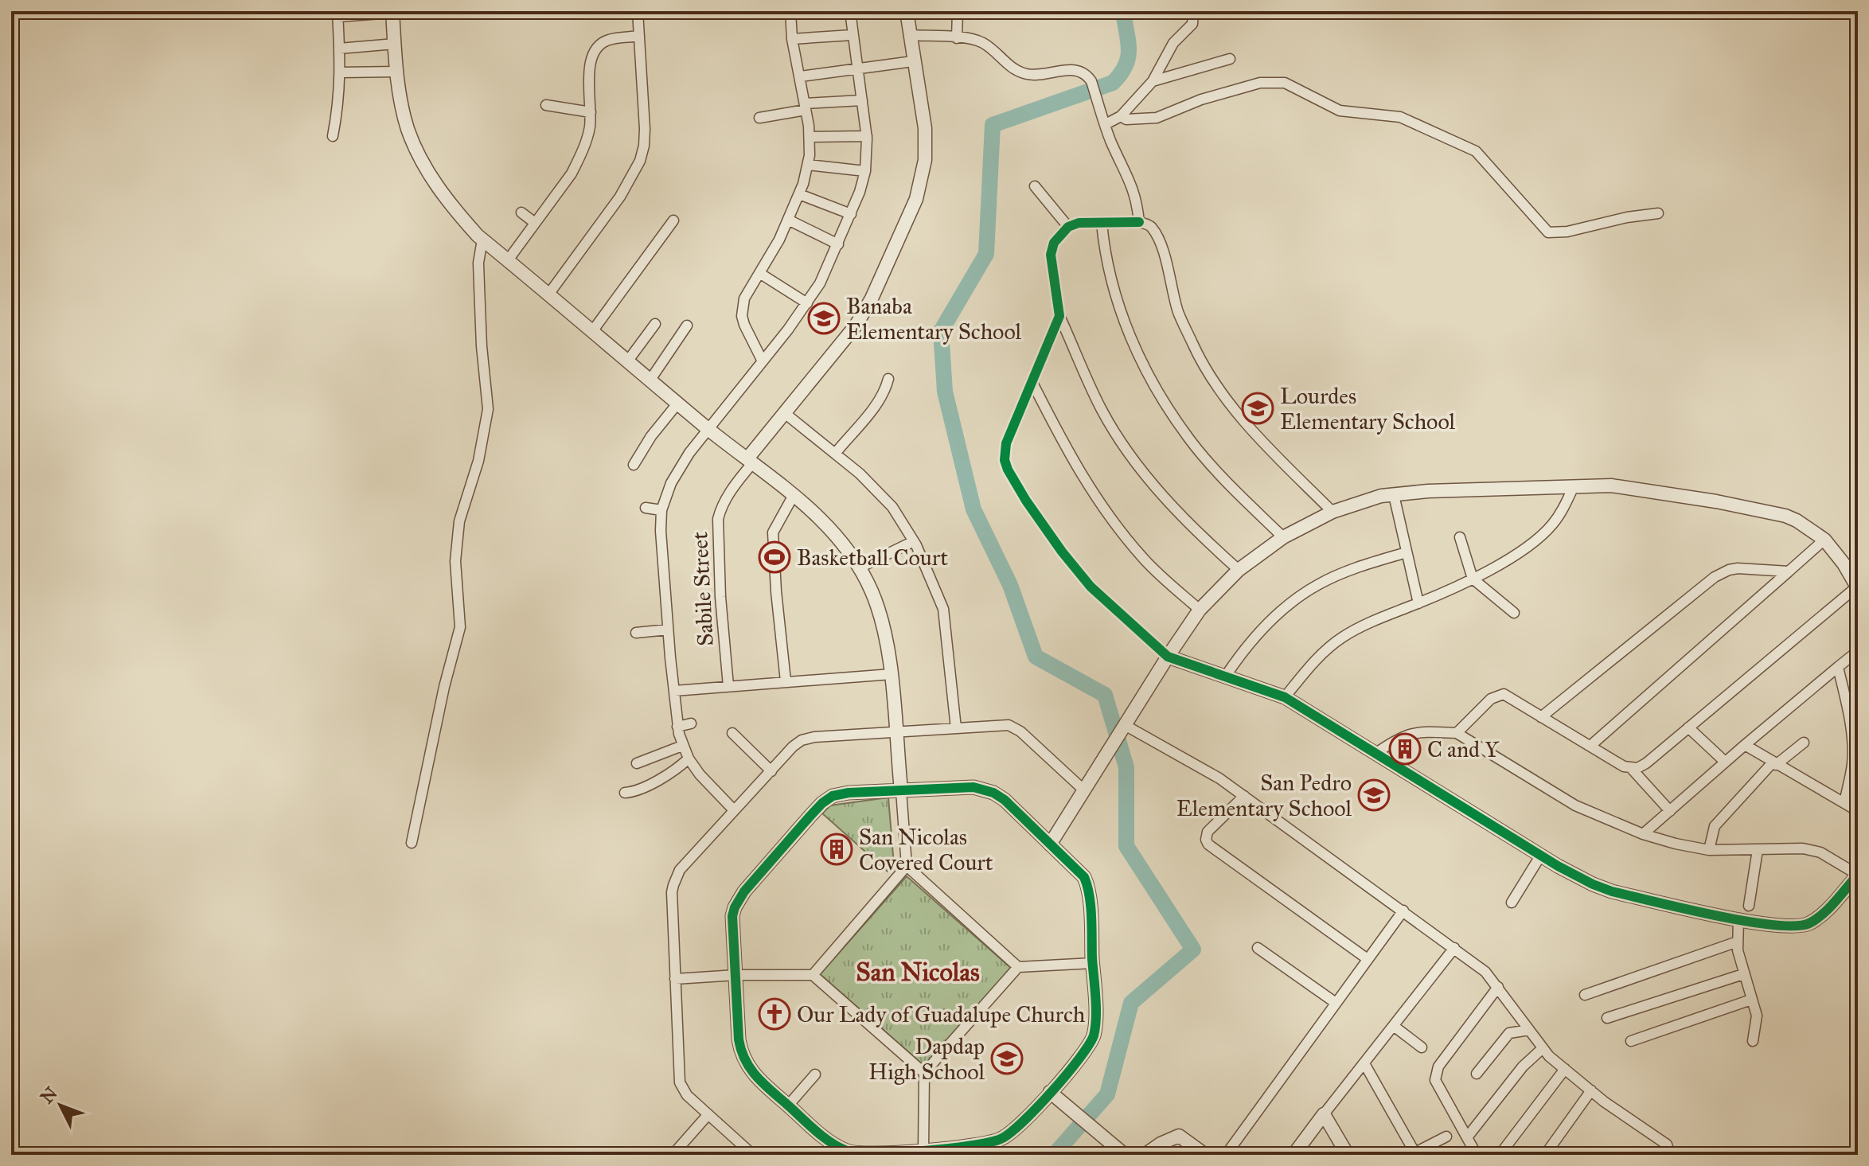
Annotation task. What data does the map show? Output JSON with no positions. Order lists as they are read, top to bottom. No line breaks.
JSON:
{"streets":{"street":["Sabile Street"]},"districts":["San Nicolas"],"places":{"school or university":["Banaba Elementary School","Lourdes Elementary School","San Pedro Elementary School","Dapdap High School"],"sports":["Basketball Court"],"building":["C and Y","San Nicolas Covered Court"],"church":["Our Lady of Guadalupe Church"]},"north":"top left"}
